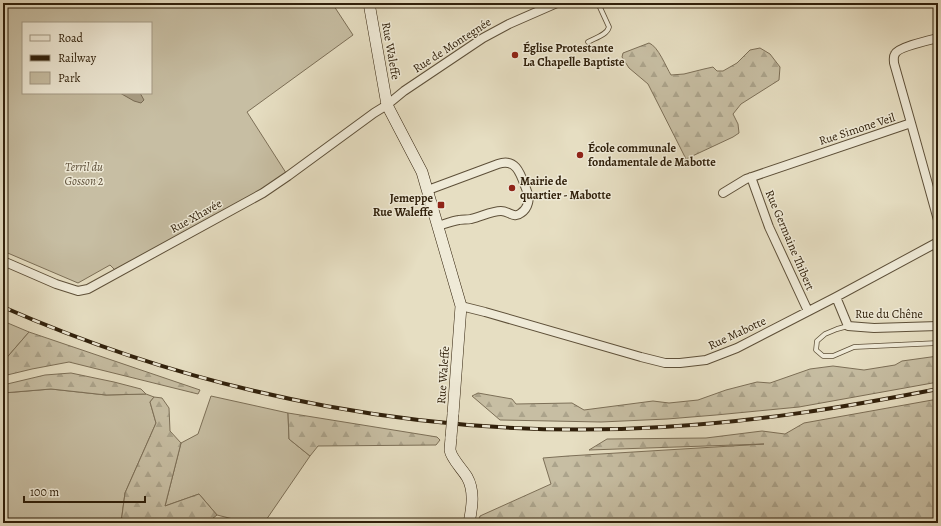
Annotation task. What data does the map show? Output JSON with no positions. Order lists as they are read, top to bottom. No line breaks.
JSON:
{"streets":{"street":["Rue de Montegnée","Rue Waleffe","Rue Simone Veil","Rue Xhavée","Rue Germaine Thibert","Rue du Chêne","Rue Mabotte"]},"crossings":[["Rue de Montegnée","Rue Waleffe"],["Rue de Montegnée","Rue Xhavée"],["Rue Waleffe","Rue Xhavée"],["Rue Waleffe","Rue Mabotte"],["Rue Simone Veil","Rue Germaine Thibert"],["Rue Germaine Thibert","Rue Mabotte"],["Rue du Chêne","Rue Mabotte"]],"parks":["Terril du Gosson 2"],"places":{"other":["Église Protestante La Chapelle Baptiste","École communale fondamentale de Mabotte","Mairie de quartier - Mabotte"],"transit":["Jemeppe Rue Waleffe"]},"legend":["Road","Railway","Park"],"scale_bar":"100 m"}
